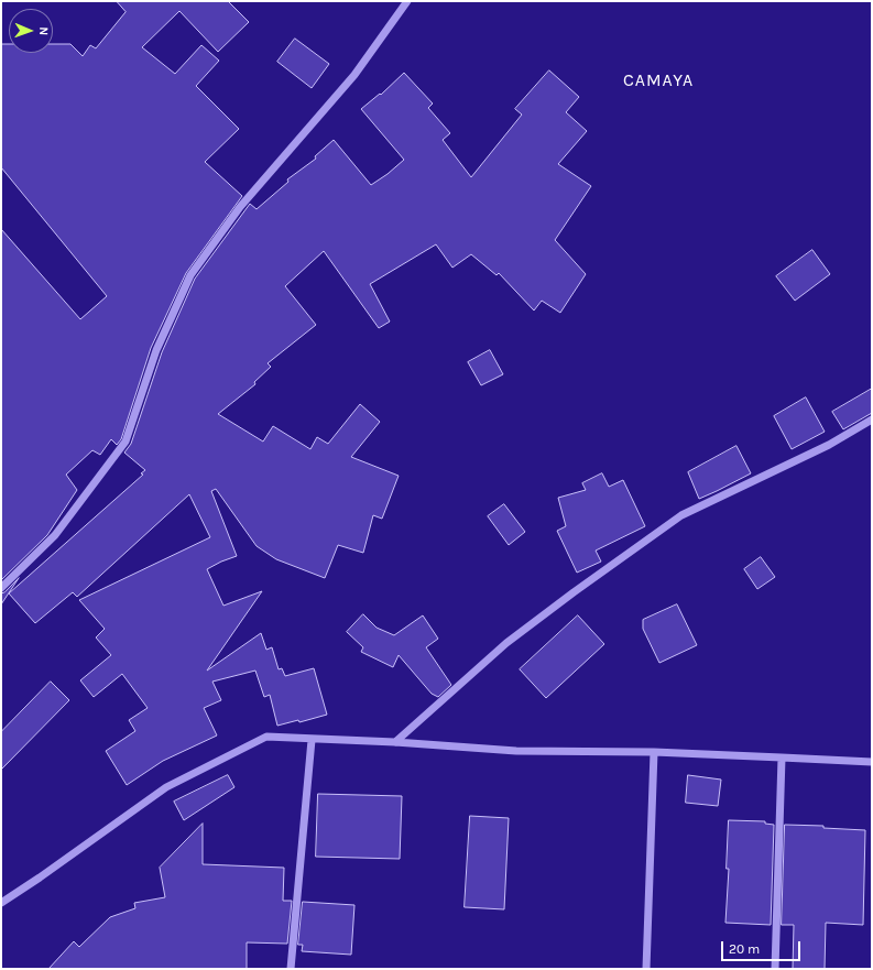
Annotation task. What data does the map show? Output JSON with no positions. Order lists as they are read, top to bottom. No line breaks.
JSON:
{"districts":["CAMAYA"],"scale_bar":"20 m","north":"right"}
